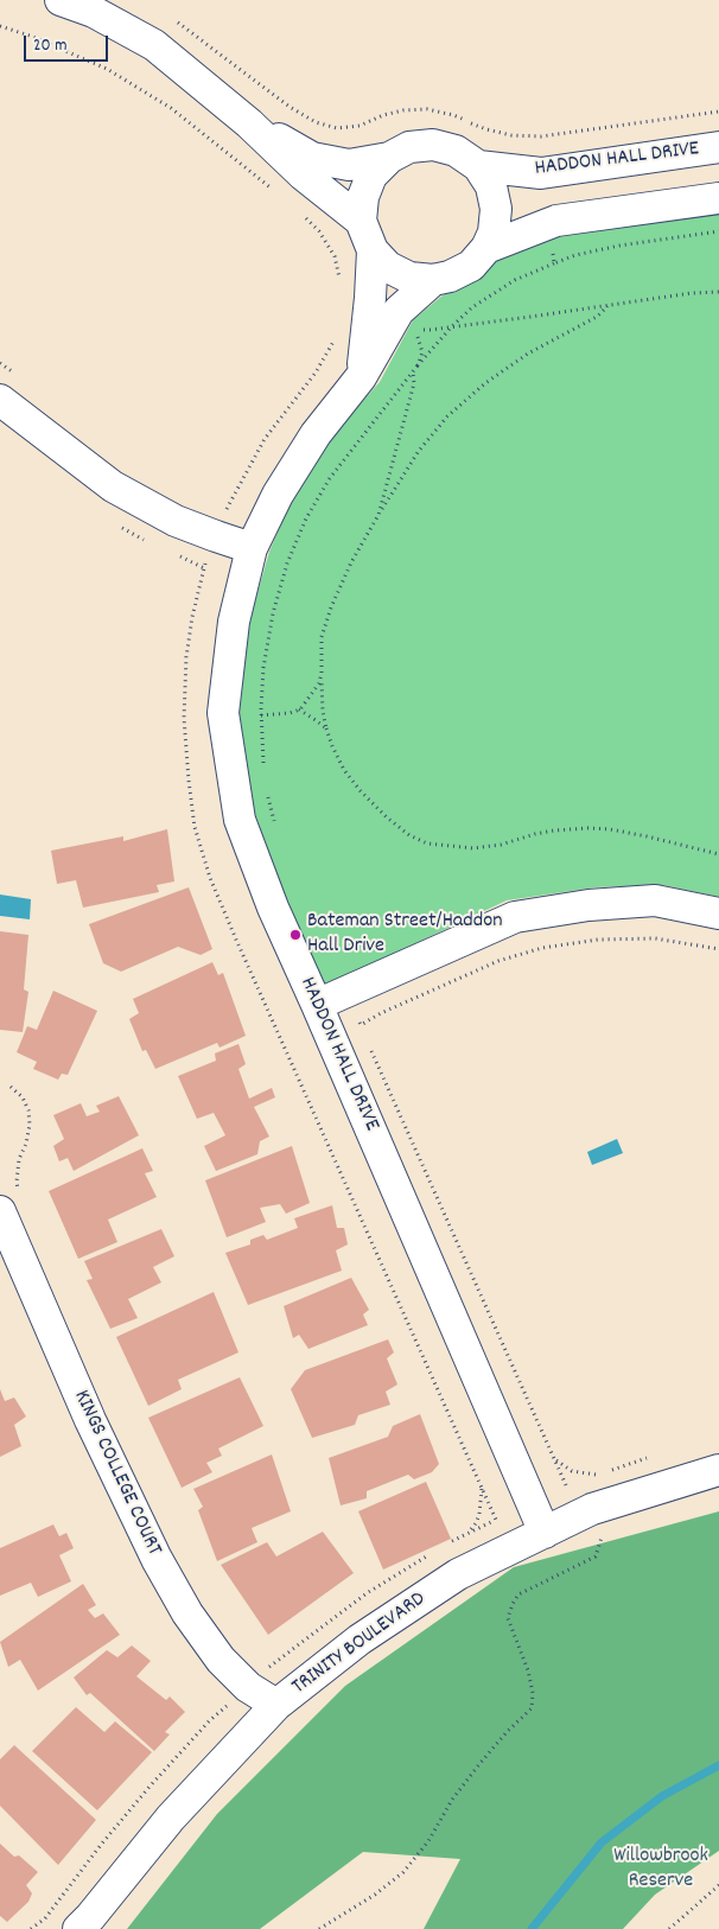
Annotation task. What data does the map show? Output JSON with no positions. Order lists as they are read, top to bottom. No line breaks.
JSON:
{"streets":{"street":["HADDON HALL DRIVE","KINGS COLLEGE COURT","TRINITY BOULEVARD"]},"crossings":[["HADDON HALL DRIVE","TRINITY BOULEVARD"],["KINGS COLLEGE COURT","TRINITY BOULEVARD"]],"parks":["Willowbrook Reserve"],"places":["Bateman Street/Haddon Hall Drive"],"scale_bar":"20 m"}
